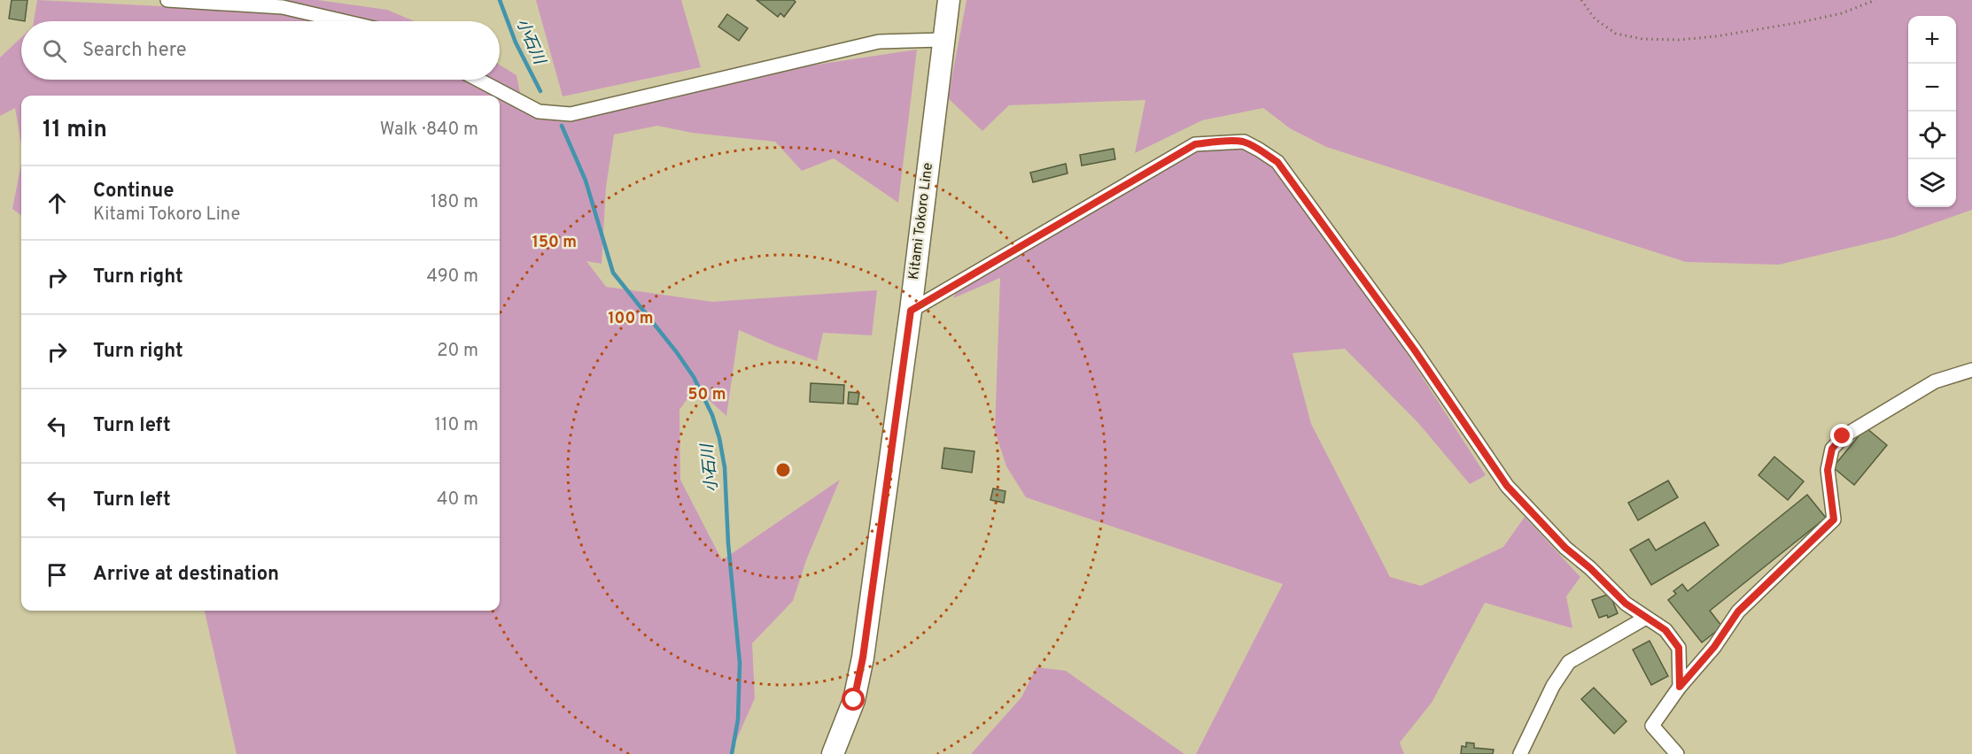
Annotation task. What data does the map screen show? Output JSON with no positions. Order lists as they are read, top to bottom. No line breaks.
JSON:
{"streets":{"main road":["Kitami Tokoro Line"]},"water":["小石川"],"page":{"map_buttons":["+","−"],"search":"Search here","heading":["11 min","Walk · 840 m"],"list":[["Continue","Kitami Tokoro Line","180 m"],["Turn right","490 m"],["Turn right","20 m"],["Turn left","110 m"],["Turn left","40 m"],"Arrive at destination"]},"rings":["150 m","100 m","50 m"]}
